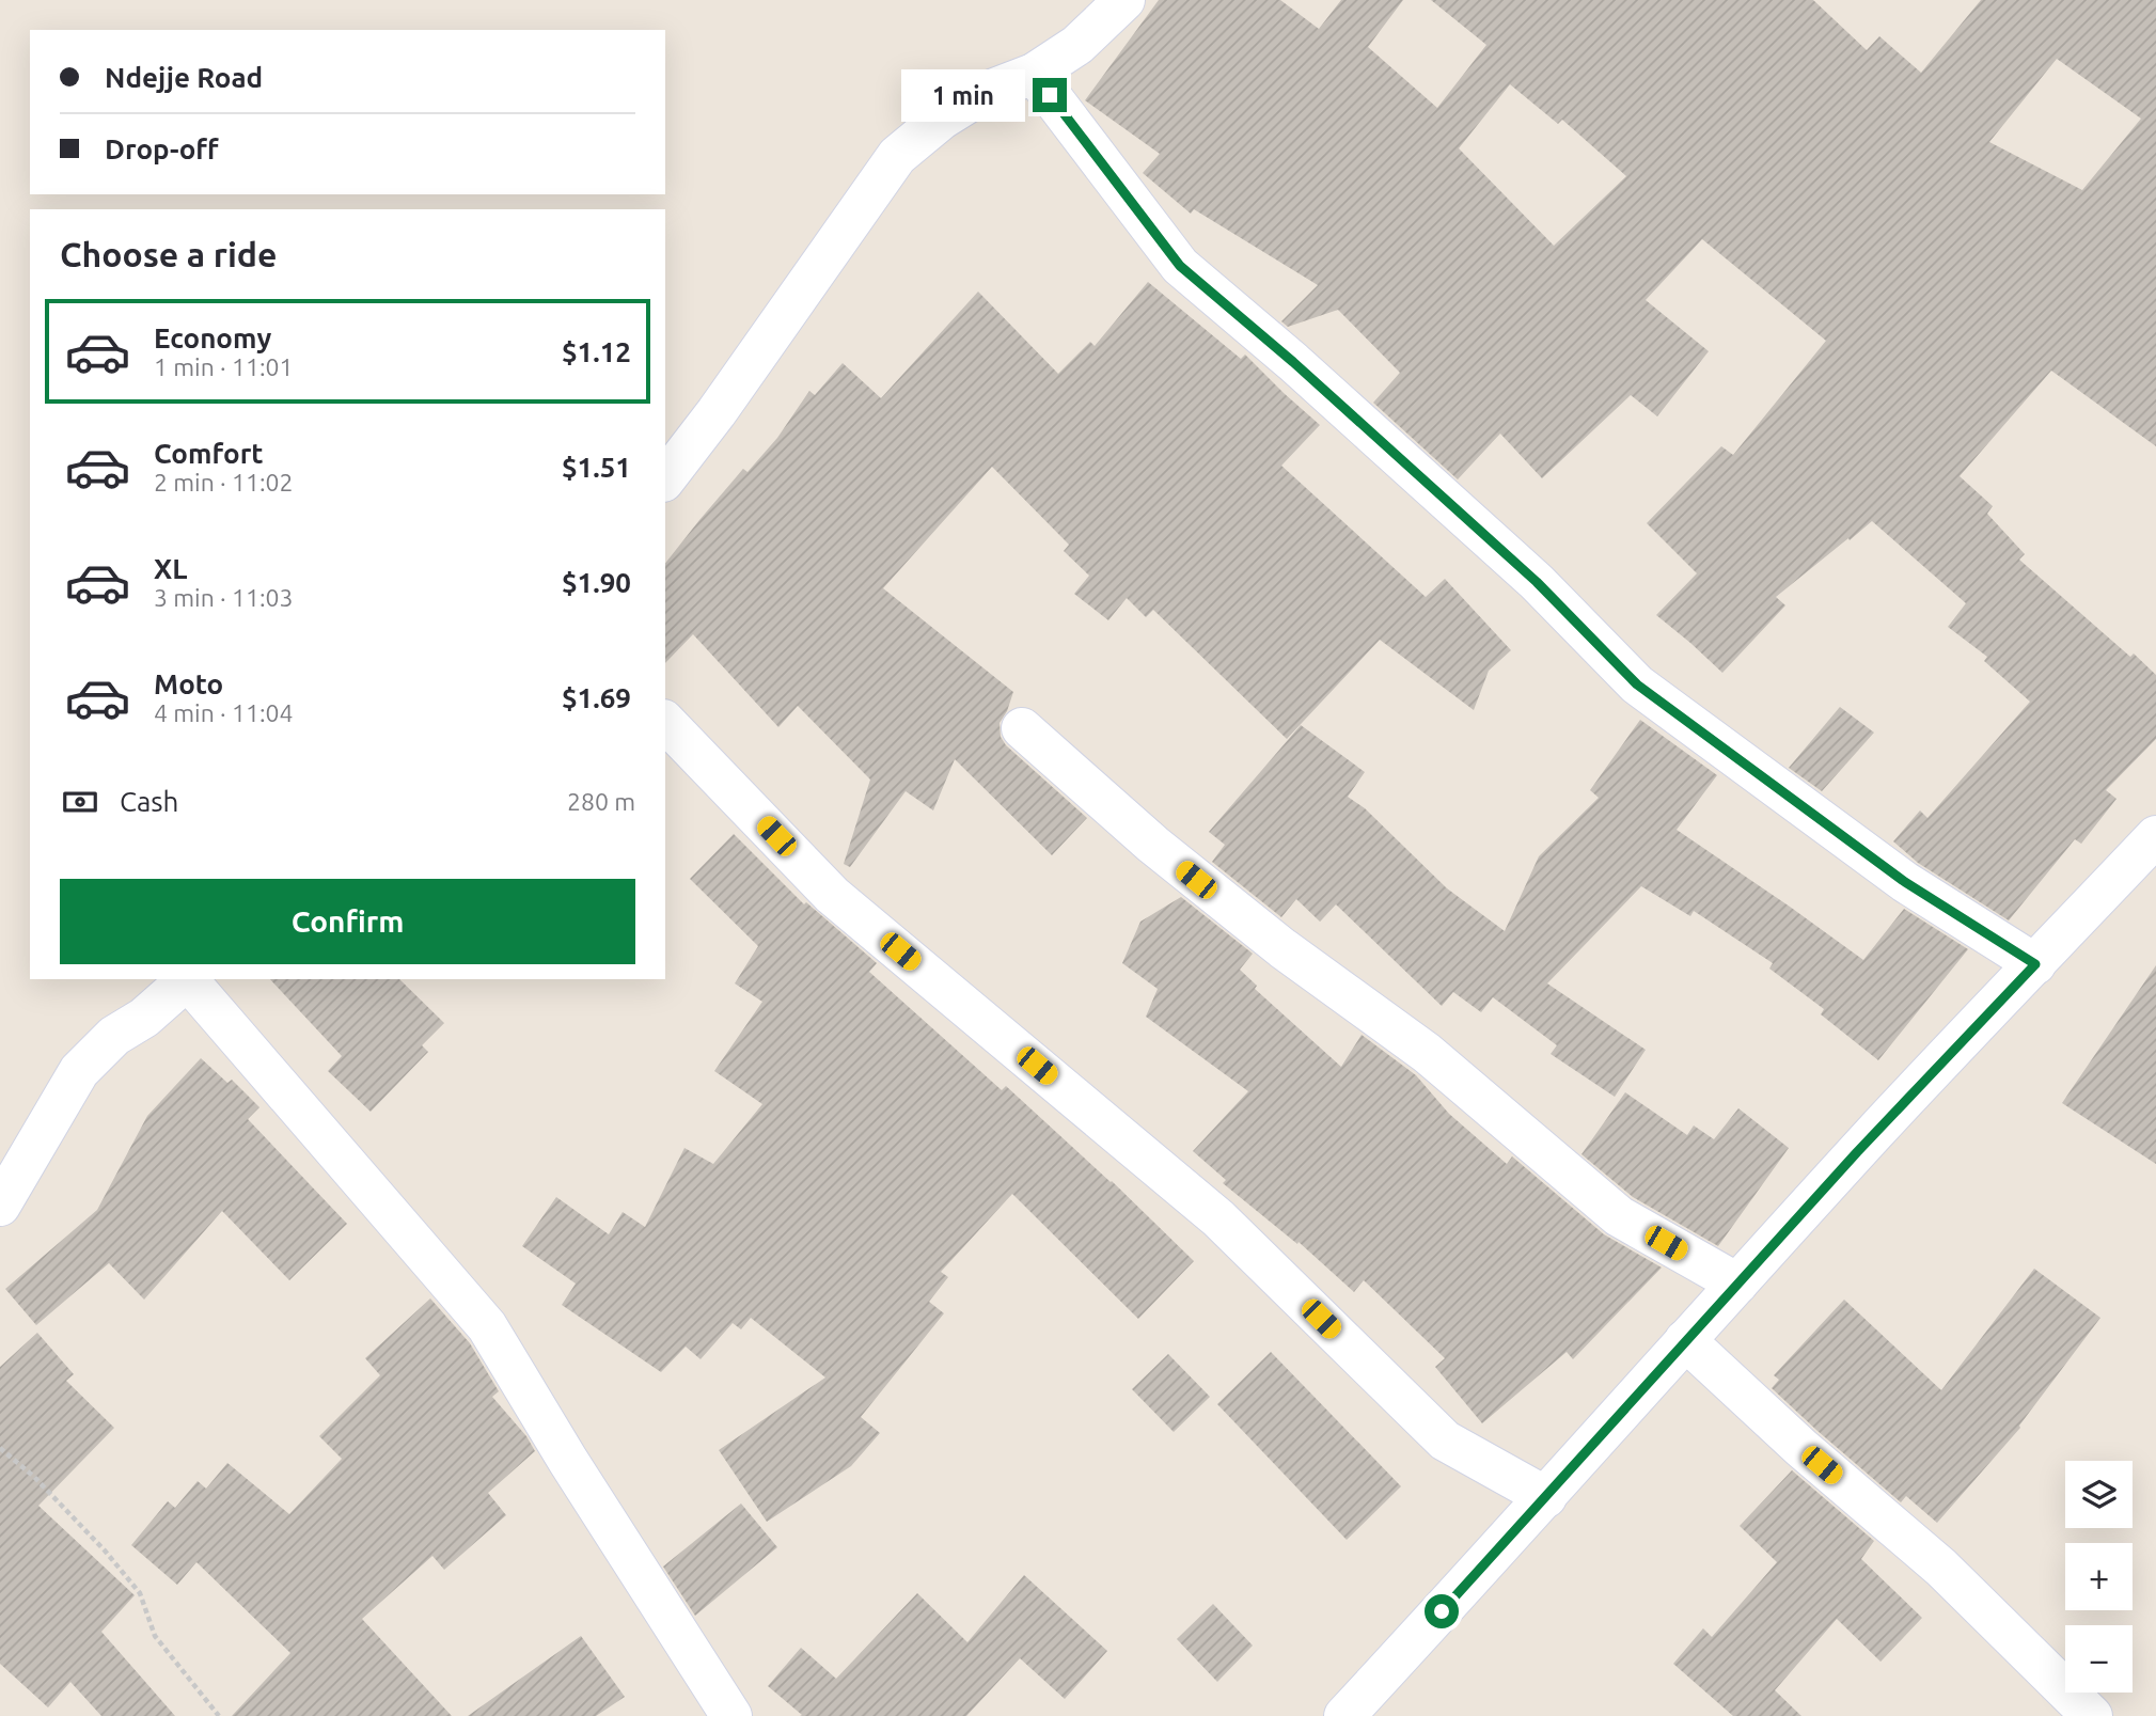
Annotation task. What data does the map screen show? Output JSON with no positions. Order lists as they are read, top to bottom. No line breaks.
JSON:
{"page":{"banner":["Ndejje Road","Drop-off"],"bubble":"1 min","heading":"Choose a ride","list":[{"name":"Economy","note":"1 min · 11:01","value":"$1.12"},{"name":"Comfort","note":"2 min · 11:02","value":"$1.51"},{"name":"XL","note":"3 min · 11:03","value":"$1.90"},{"name":"Moto","note":"4 min · 11:04","value":"$1.69"}],"pay":["Cash","280 m"],"buttons":"Confirm","map_buttons":["+","−"]}}
